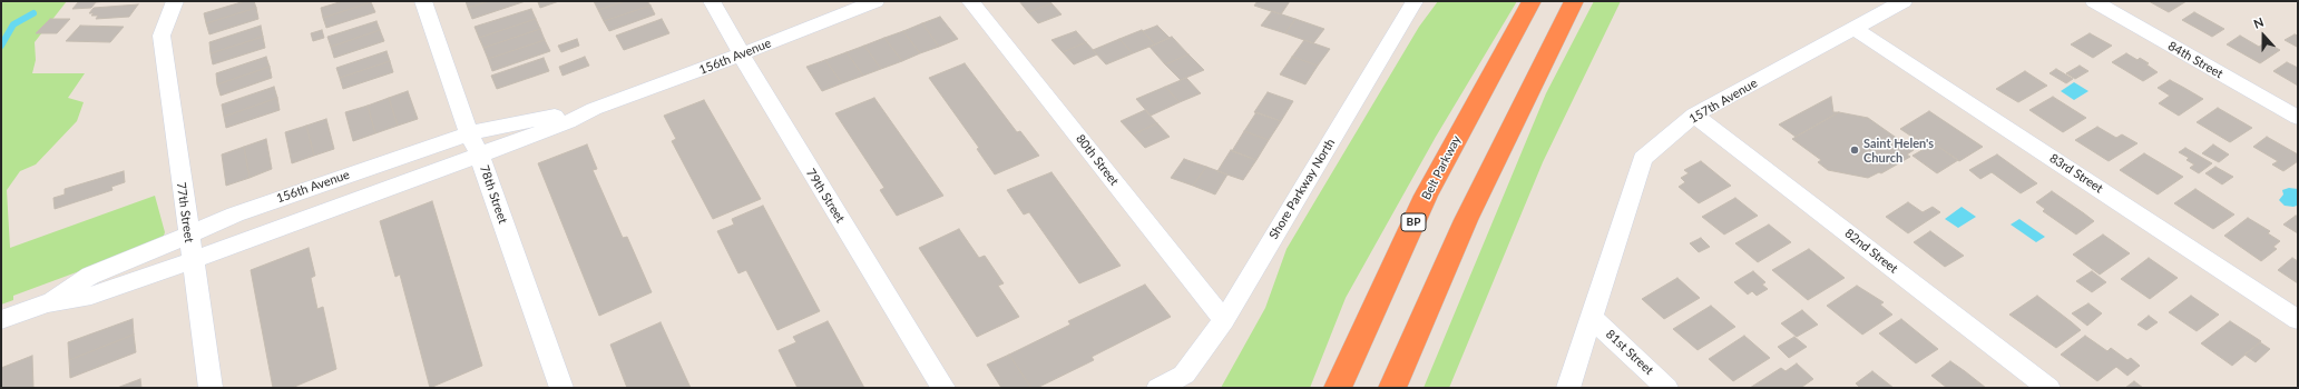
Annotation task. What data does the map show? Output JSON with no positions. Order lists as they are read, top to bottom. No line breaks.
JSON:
{"streets":{"highway":["Belt Parkway","BP"],"street":["156th Avenue","84th Street","157th Avenue","80th Street","83rd Street","Shore Parkway North","78th Street","79th Street","77th Street","82nd Street","81st Street"]},"crossings":[["156th Avenue","78th Street"],["156th Avenue","79th Street"],["156th Avenue","77th Street"],["157th Avenue","83rd Street"],["157th Avenue","82nd Street"],["157th Avenue","81st Street"],["80th Street","Shore Parkway North"]],"places":["Saint Helen's Church"],"north":"top"}
